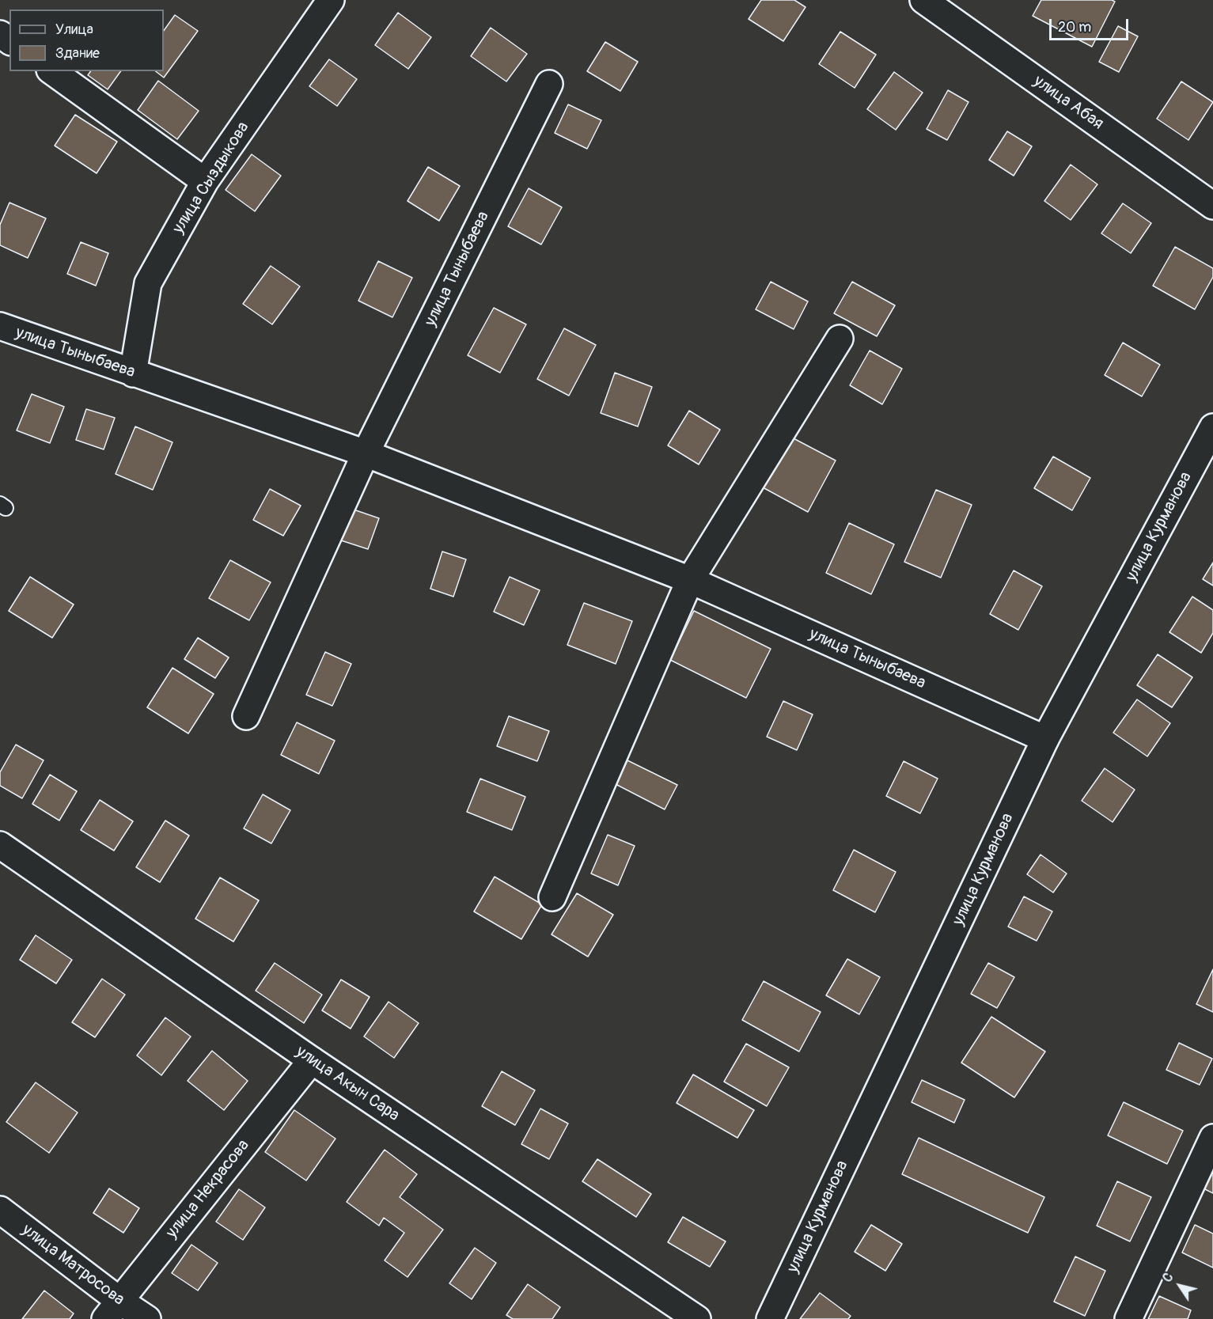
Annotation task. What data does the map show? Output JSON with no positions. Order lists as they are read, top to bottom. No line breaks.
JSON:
{"streets":{"street":["улица Абая","улица Сыздыкова","улица Тыныбаева","улица Курманова","улица Акын Сара","улица Некрасова","улица Матросова"]},"crossings":[["улица Сыздыкова","улица Тыныбаева"],["улица Тыныбаева","улица Курманова"],["улица Акын Сара","улица Некрасова"],["улица Некрасова","улица Матросова"]],"legend":["Улица","Здание"],"scale_bar":"20 m","north":"top left"}
